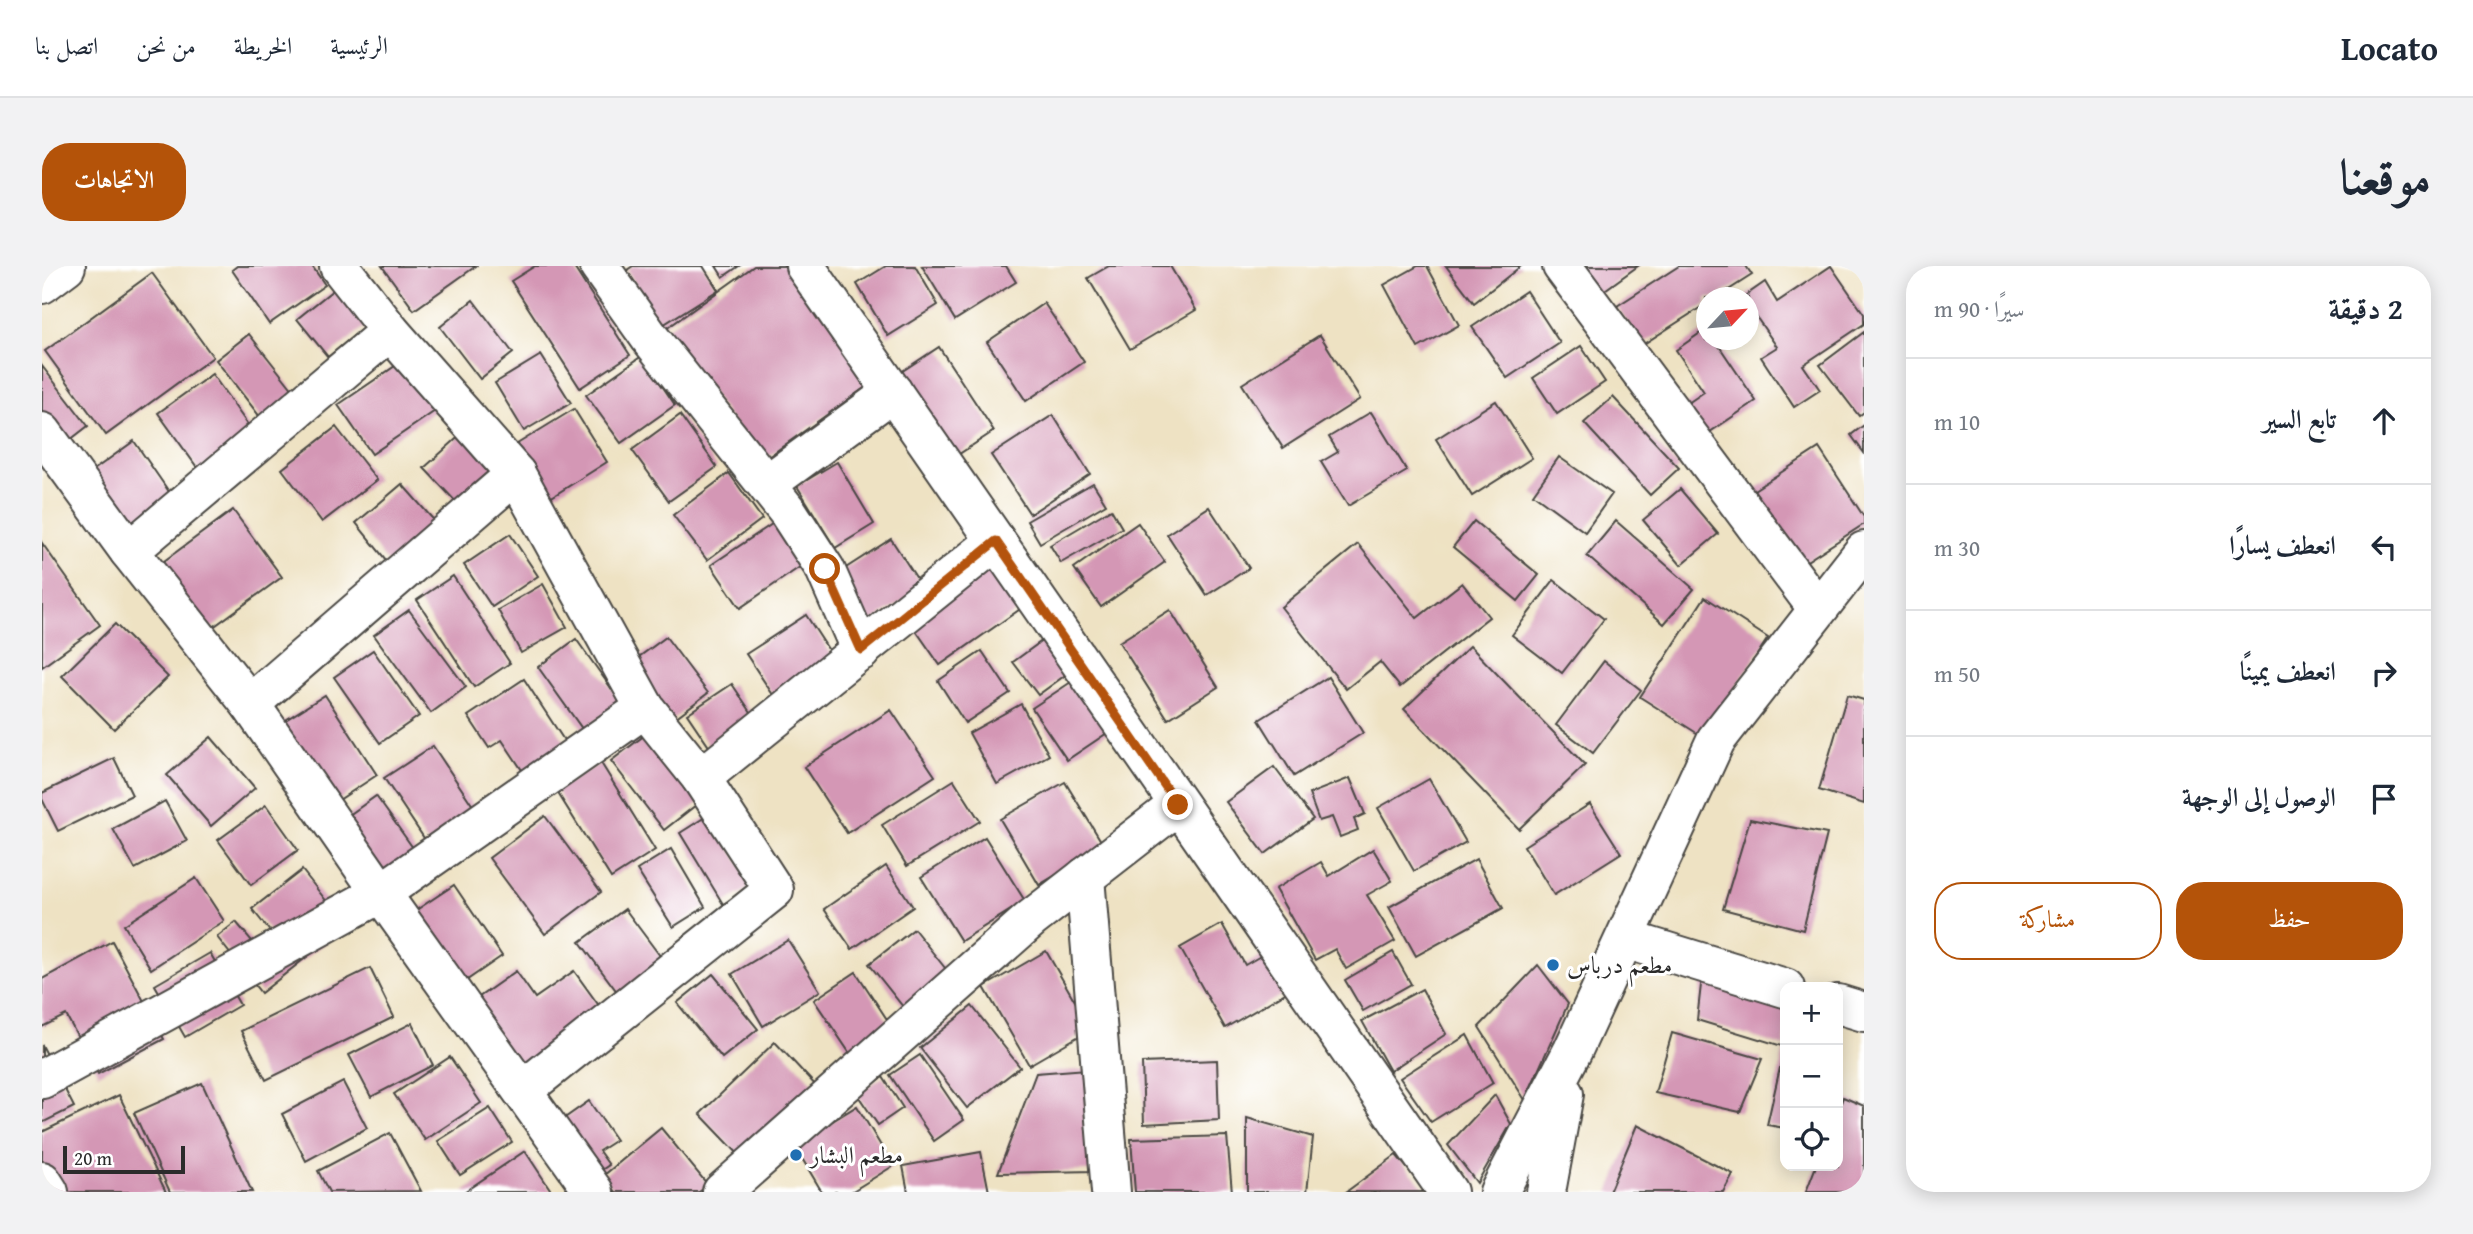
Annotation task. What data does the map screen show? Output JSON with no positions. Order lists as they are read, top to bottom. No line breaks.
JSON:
{"places":["مطعم درباس","مطعم البشار"],"scale_bar":"20 m","north":"top right","page":{"header":"Locato","nav":["الرئيسية","الخريطة","من نحن","اتصل بنا"],"title":"موقعنا","buttons":["الاتجاهات",["حفظ","مشاركة"]],"heading":["2 دقيقة","سيرًا · 90 m"],"list":[["تابع السير","10 m"],["انعطف يسارًا","30 m"],["انعطف يمينًا","50 m"],"الوصول إلى الوجهة"],"map_buttons":["+","−"],"scale":"20 m"}}
